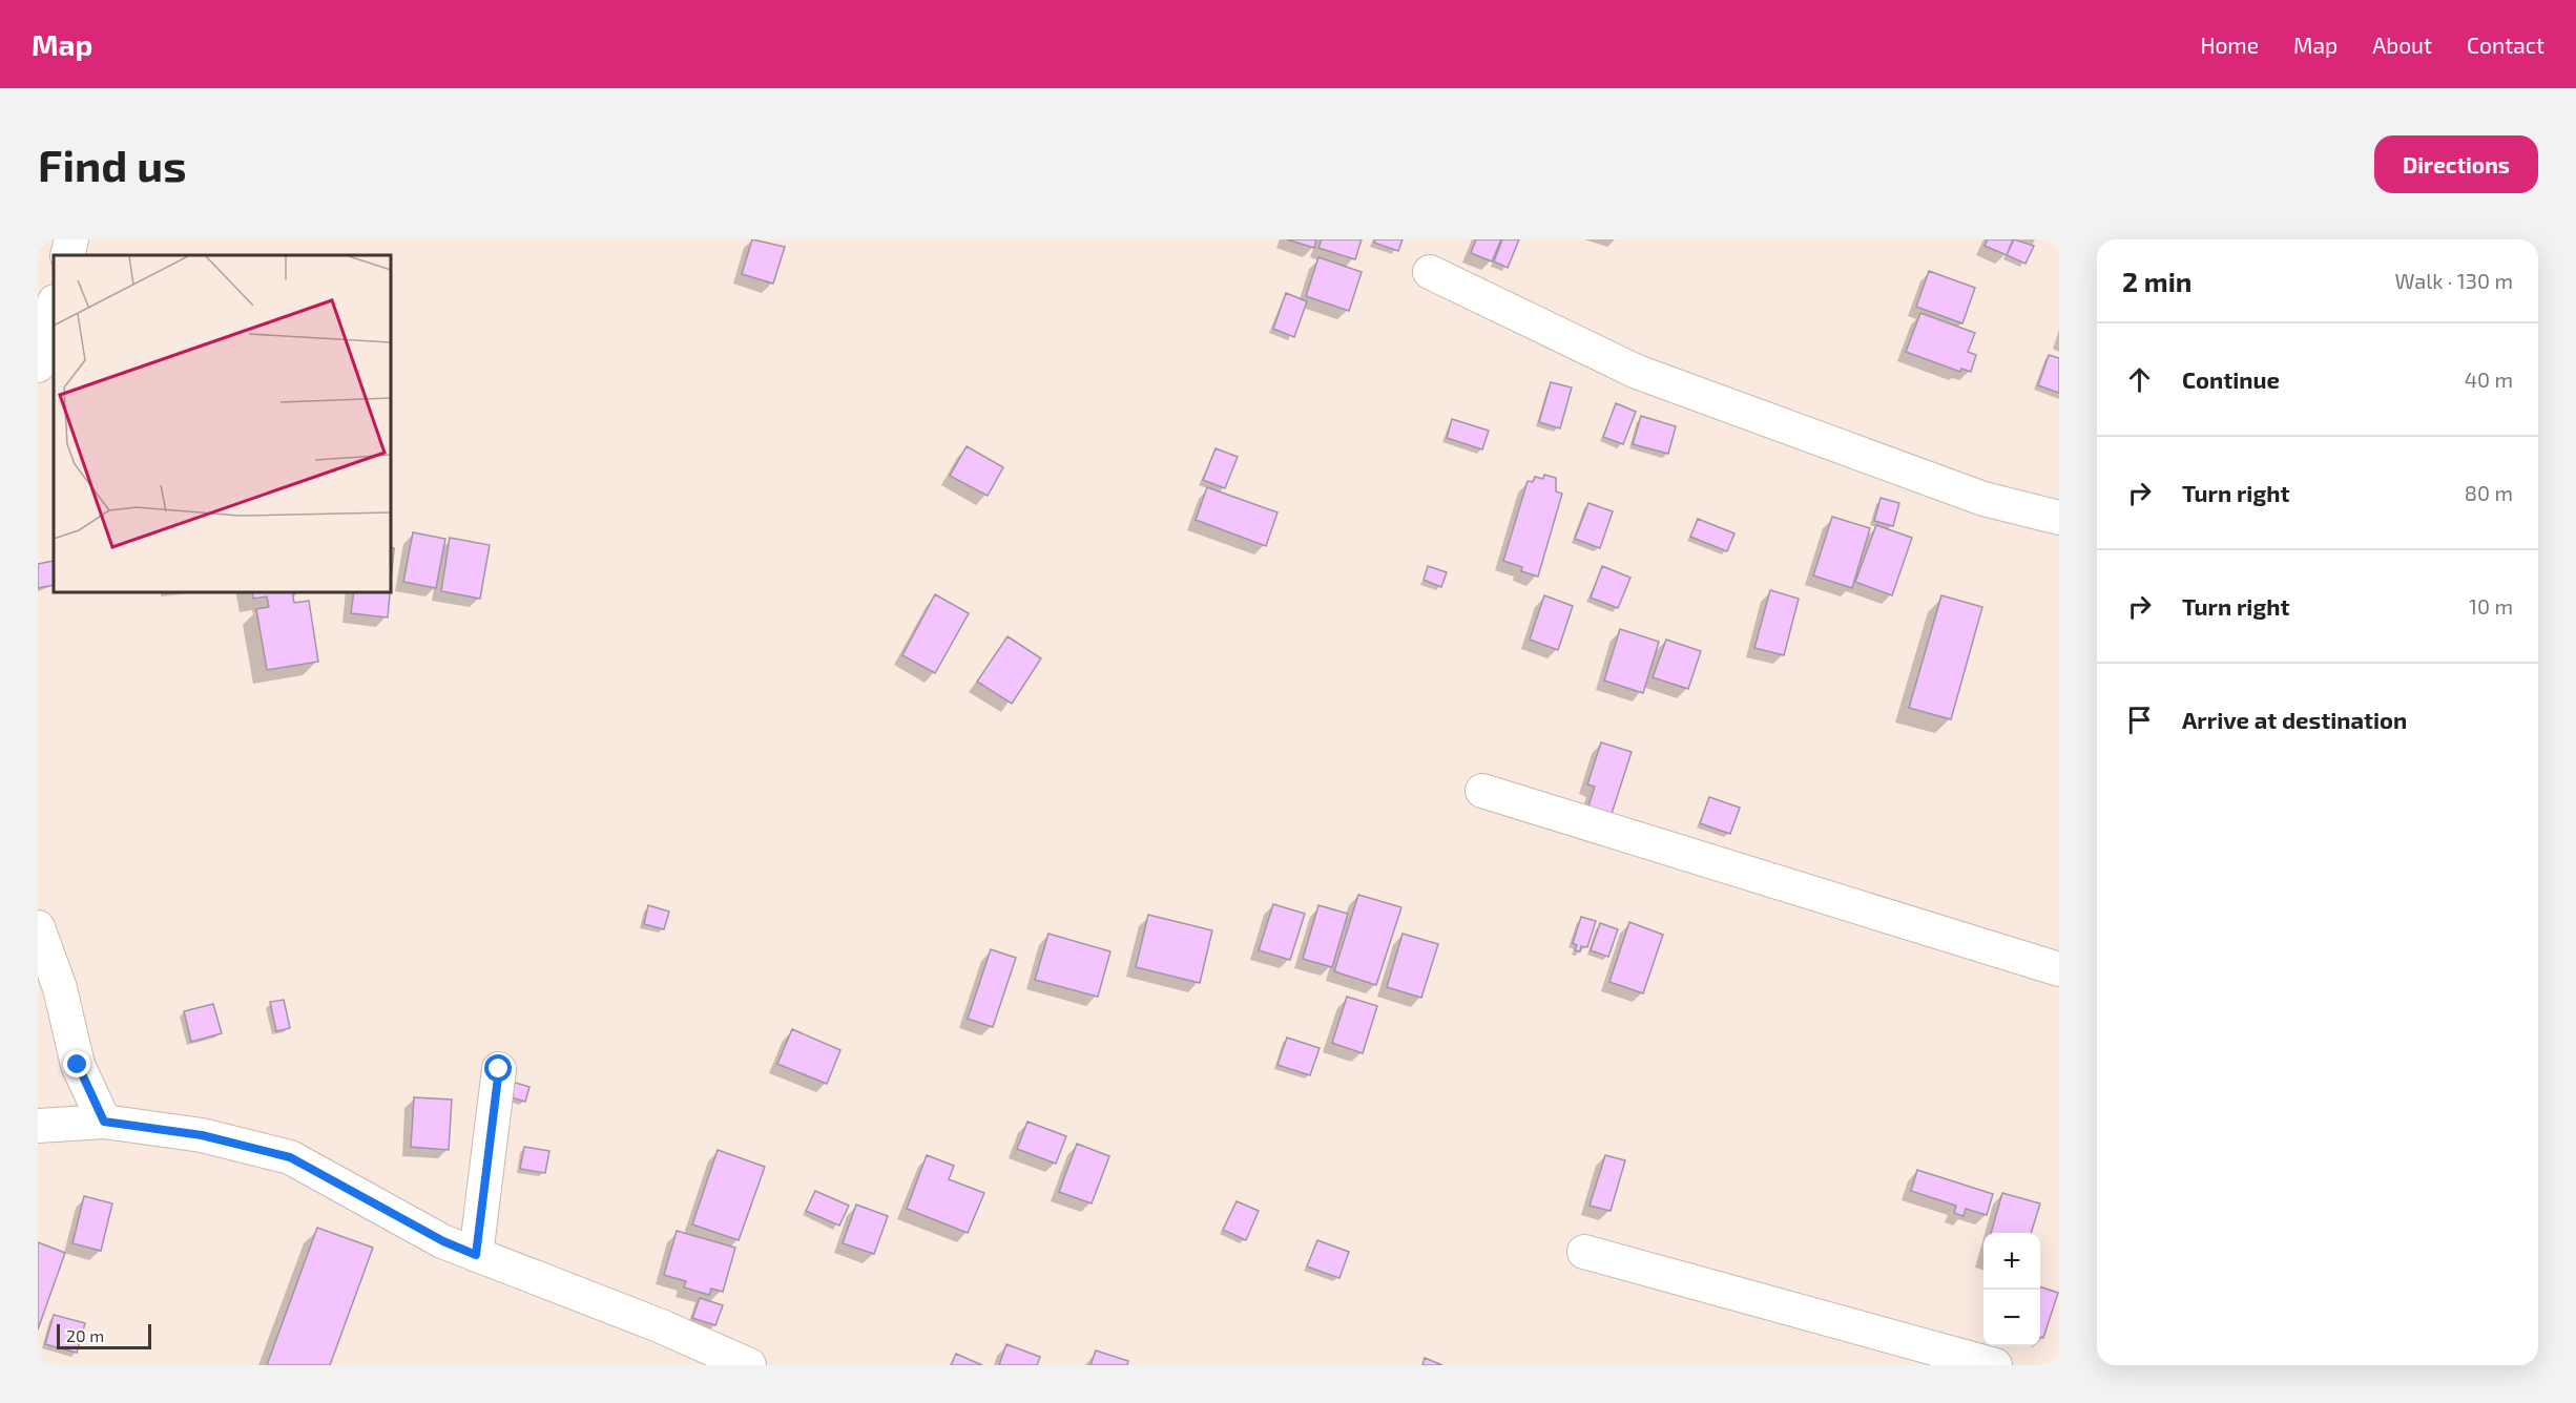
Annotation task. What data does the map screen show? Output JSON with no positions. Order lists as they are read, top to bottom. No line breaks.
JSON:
{"scale_bar":"20 m","page":{"header":"Map","nav":["Home","Map","About","Contact"],"buttons":"Directions","title":"Find us","heading":["2 min","Walk · 130 m"],"list":[["Continue","40 m"],["Turn right","80 m"],["Turn right","10 m"],"Arrive at destination"],"map_buttons":["+","−"],"scale":"20 m"}}
